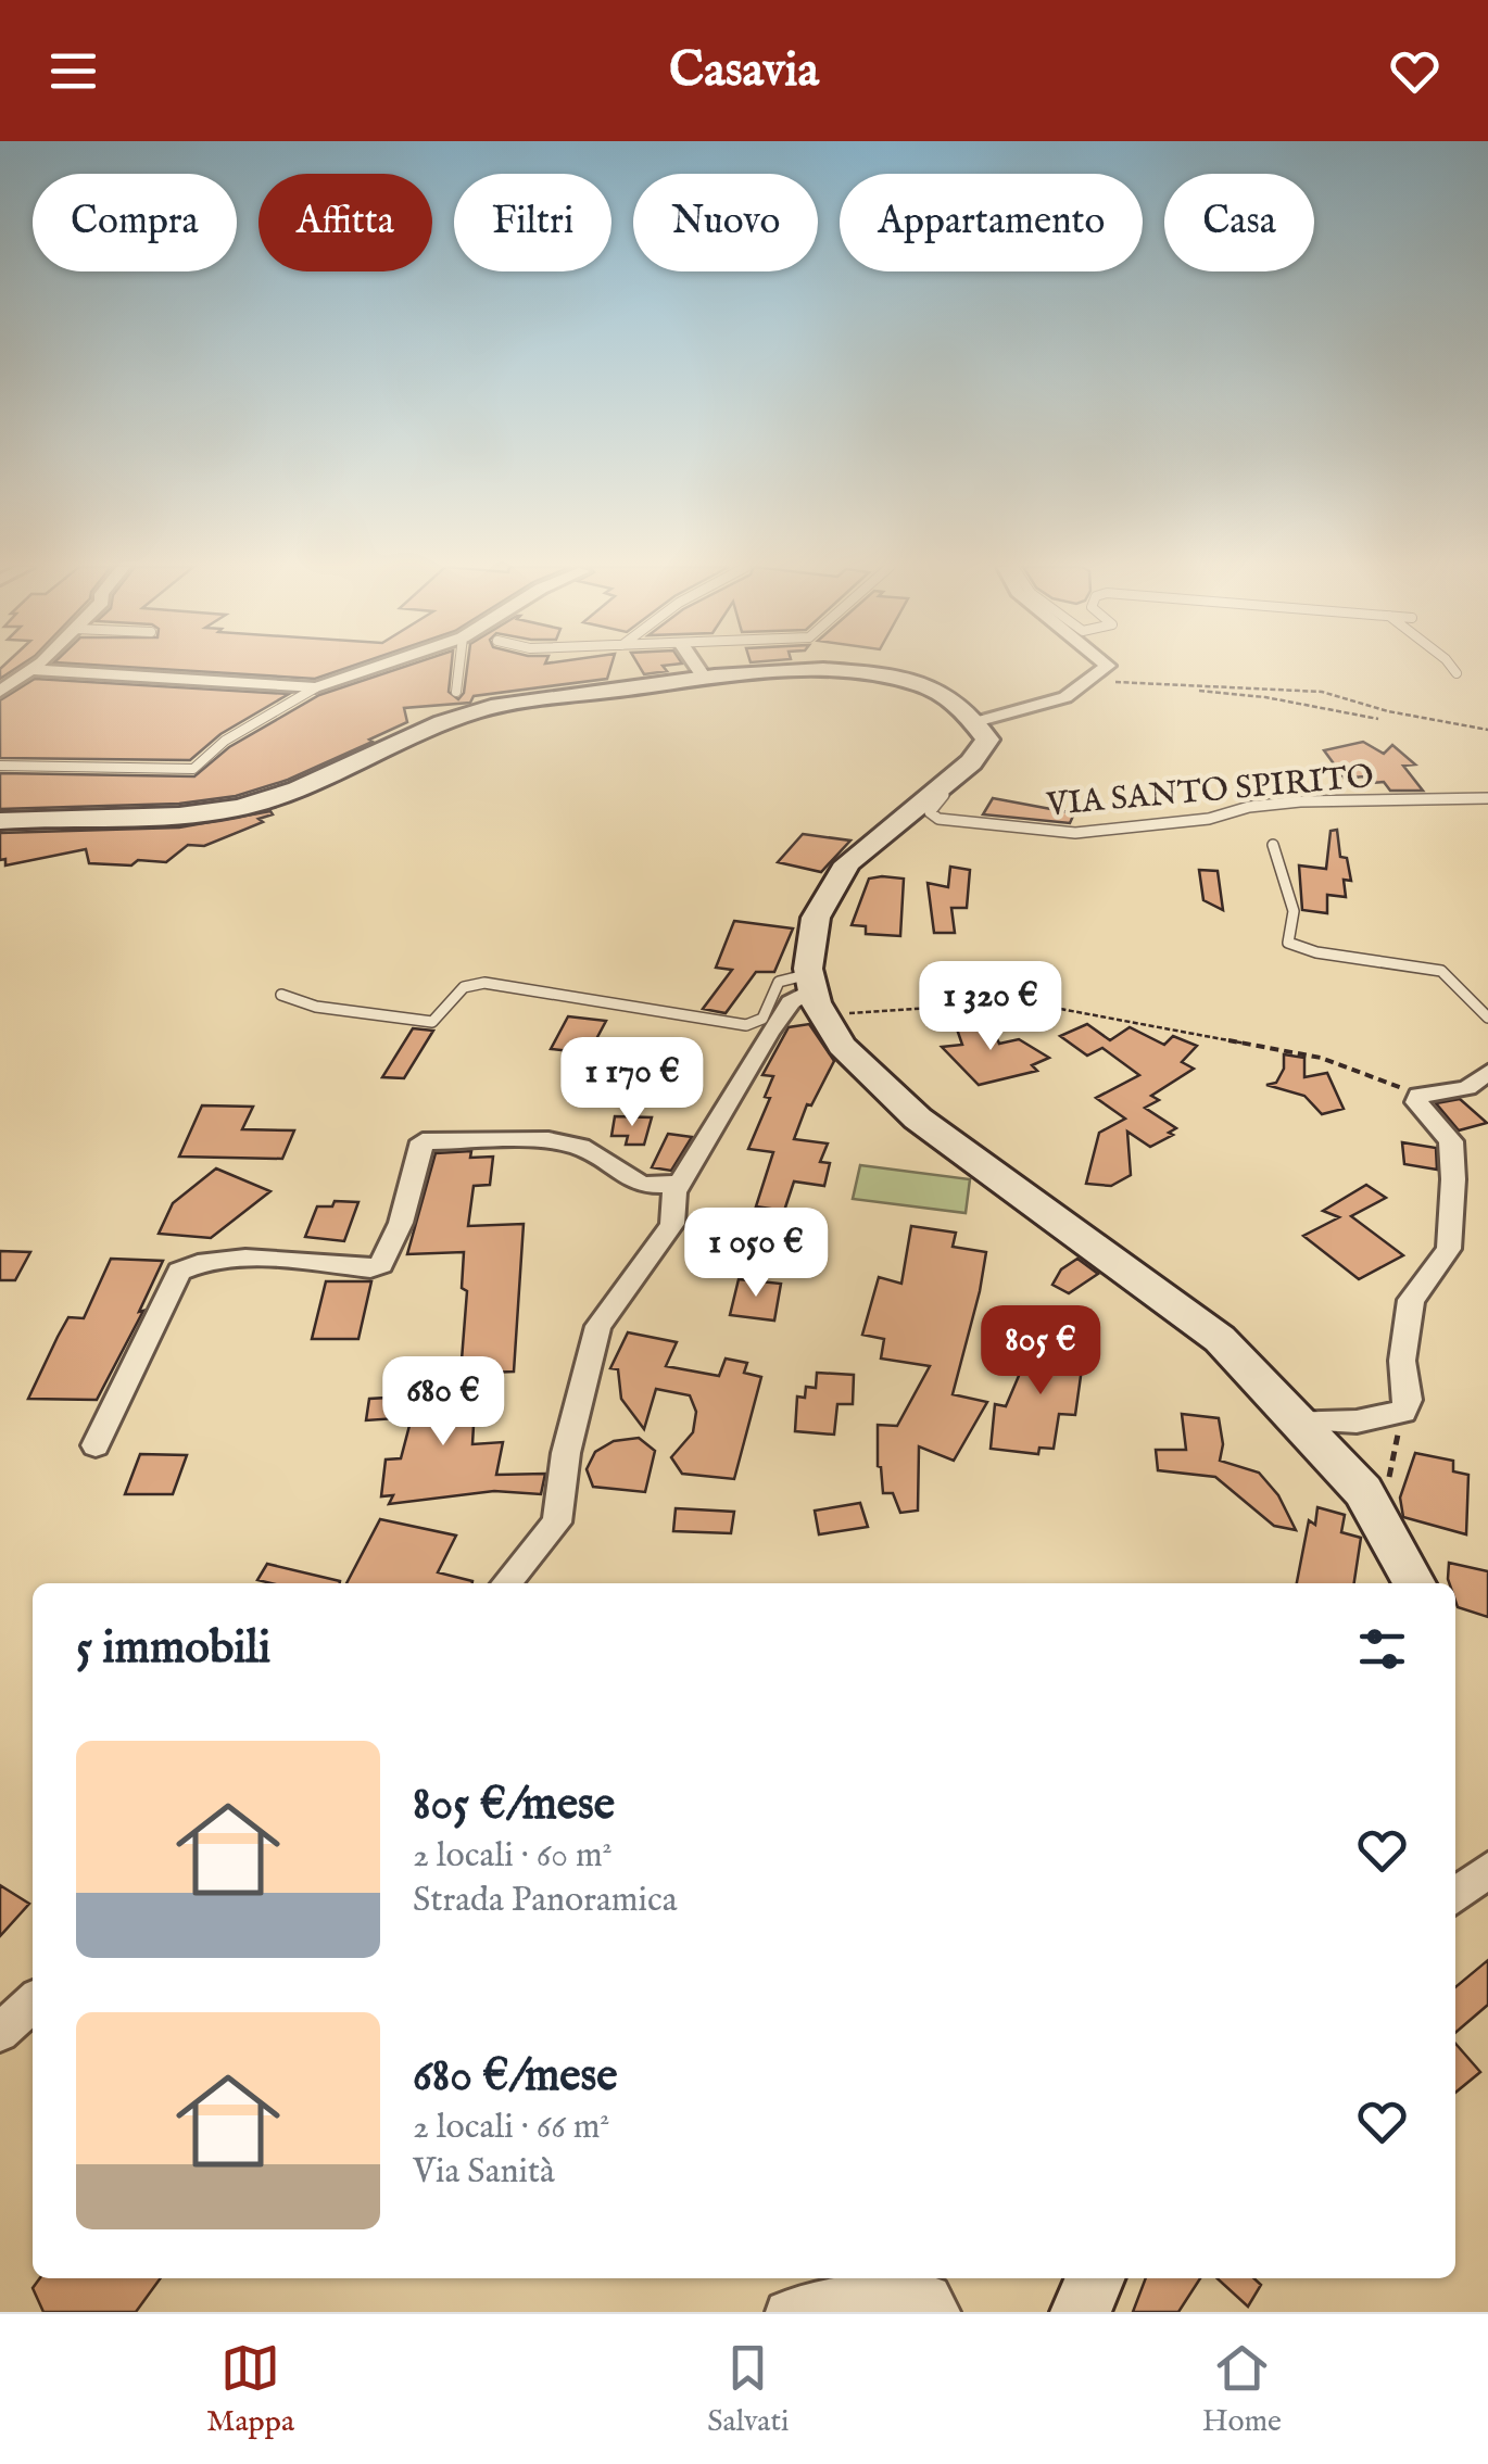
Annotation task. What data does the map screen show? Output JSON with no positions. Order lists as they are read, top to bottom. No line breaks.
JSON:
{"streets":{"lane":["VIA SANTO SPIRITO"]},"page":{"header":"Casavia","chip":["Compra","Affitta","Filtri","Nuovo","Appartamento","Casa"],"price":["1 320 €","1 170 €","1 050 €","805 €","680 €"],"heading":"5 immobili","list":[{"name":"805 €/mese","note":"2 locali · 60 m² · Strada Panoramica"},{"name":"680 €/mese","note":"2 locali · 66 m² · Via Sanità"}],"tabs":["Mappa","Salvati","Home"]}}
